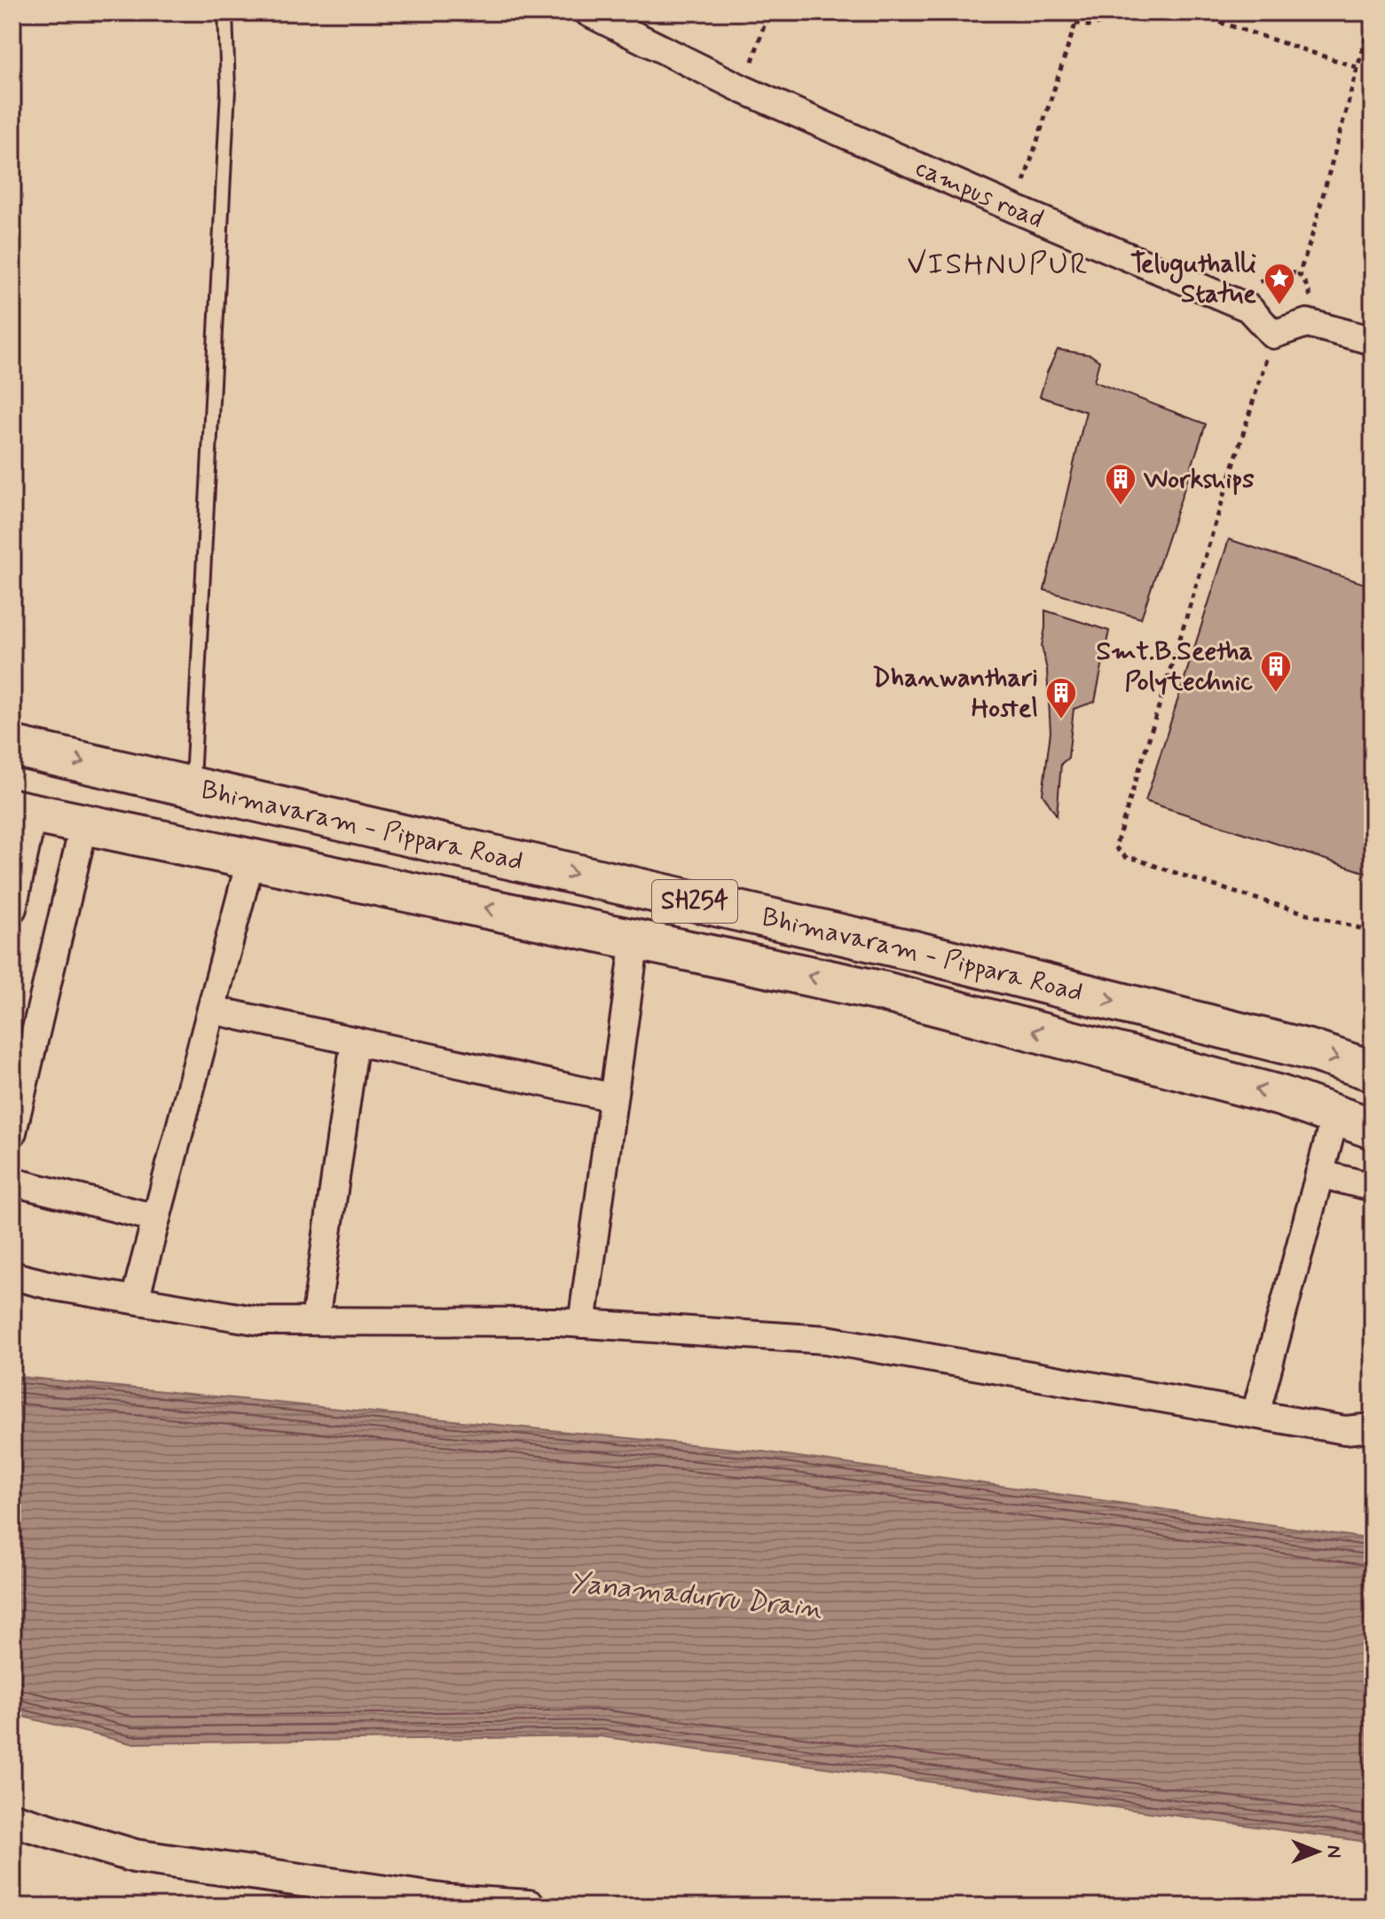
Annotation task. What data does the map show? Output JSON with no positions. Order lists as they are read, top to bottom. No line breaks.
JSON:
{"streets":{"main road":["Bhimavaram - Pippara Road","SH254"],"street":["campus road"]},"districts":["VISHNUPUR"],"water":["Yanamadurru Drain"],"places":{"place":["Teluguthalli Statue"],"building":["Workships","Smt.B.Seetha Polytechnic","Dhanwanthari Hostel"]},"north":"right"}
